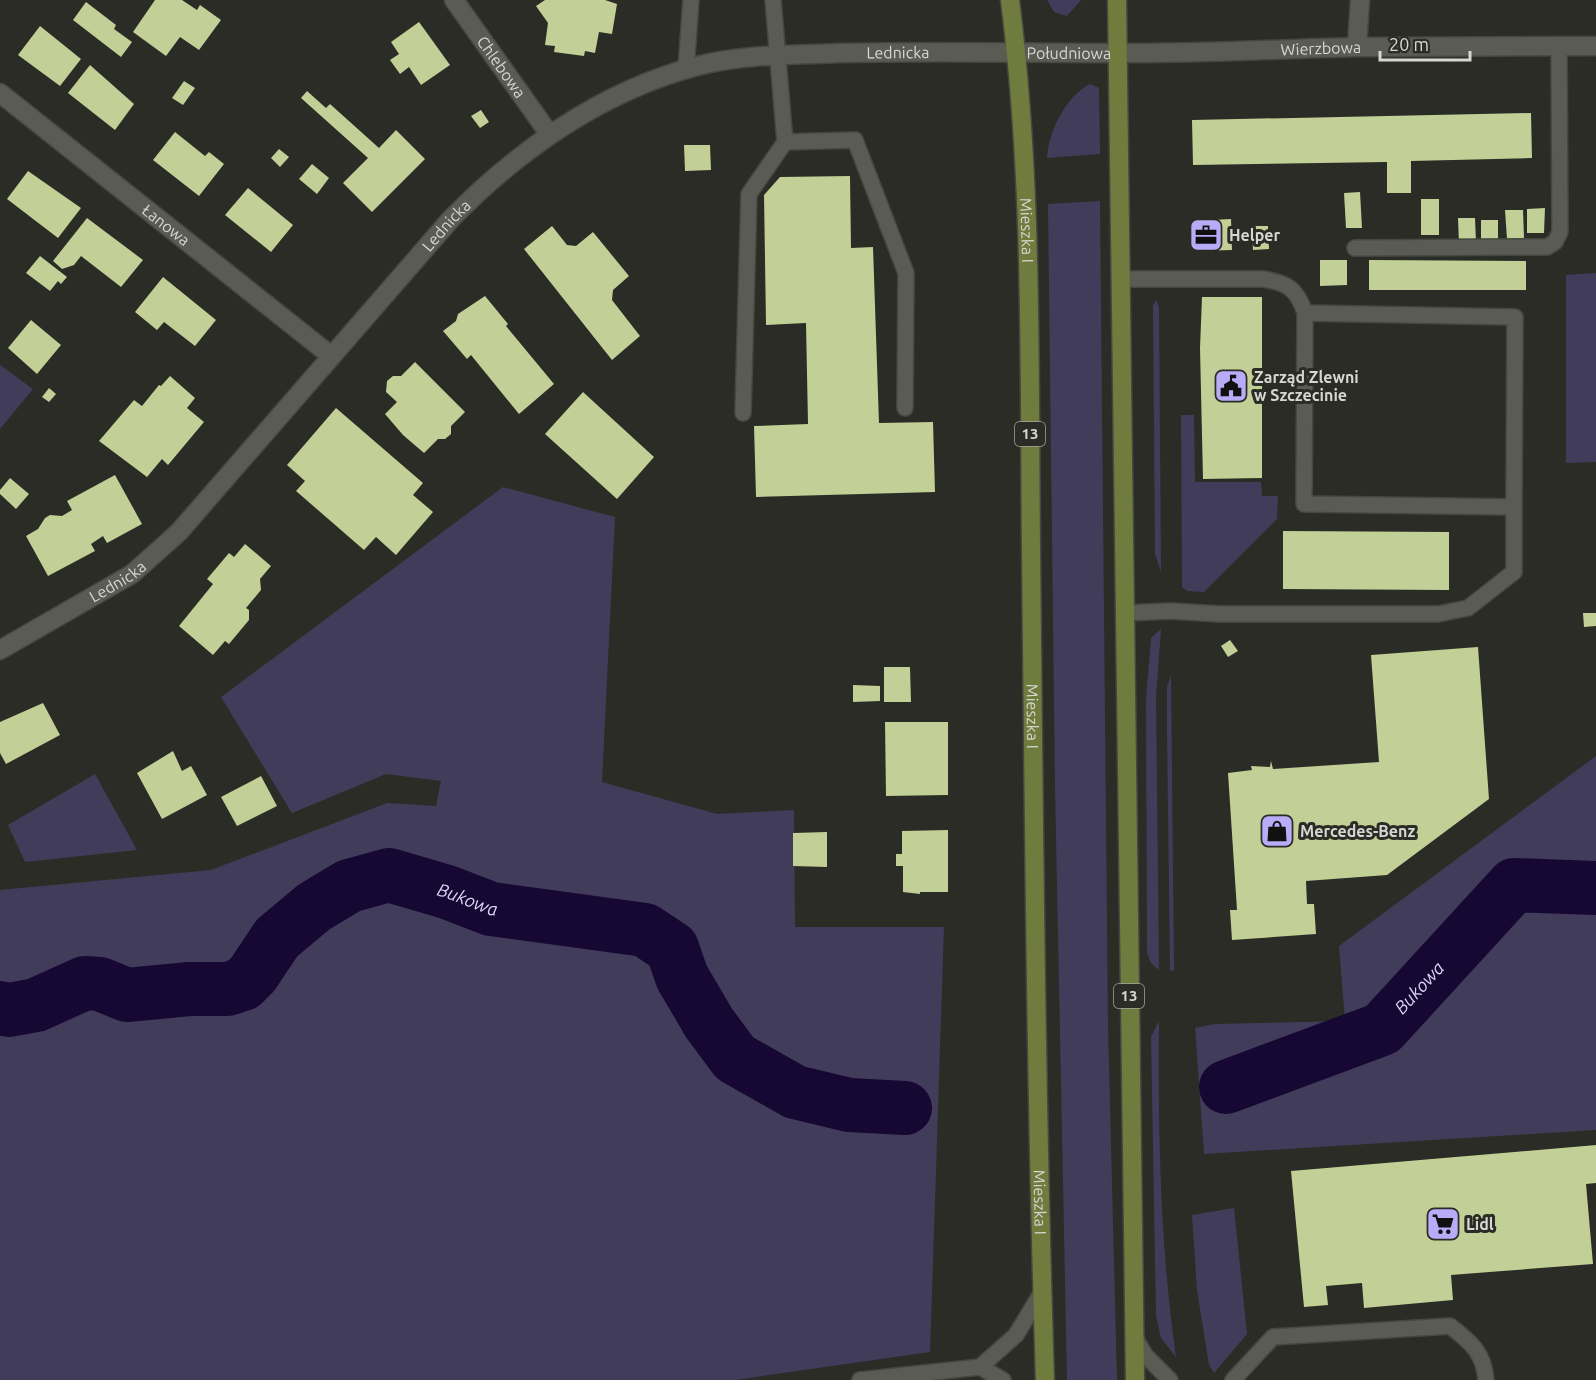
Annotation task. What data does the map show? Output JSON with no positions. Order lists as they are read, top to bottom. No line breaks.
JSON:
{"streets":{"main road":["Południowa","Mieszka I","13"],"street":["Wierzbowa","Lednicka","Chlebowa","Łanowa"]},"crossings":[["Wierzbowa","Południowa"],["Wierzbowa","13"],["Lednicka","Południowa"],["Lednicka","Chlebowa"],["Lednicka","Łanowa"],["Lednicka","Mieszka I"],["Południowa","Mieszka I"],["Południowa","13"]],"water":["Bukowa"],"places":{"office":["Helper"],"public building":["Zarząd Zlewni w Szczecinie"],"shop":["Mercedes-Benz"],"supermarket":["Lidl"]},"scale_bar":"20 m"}
